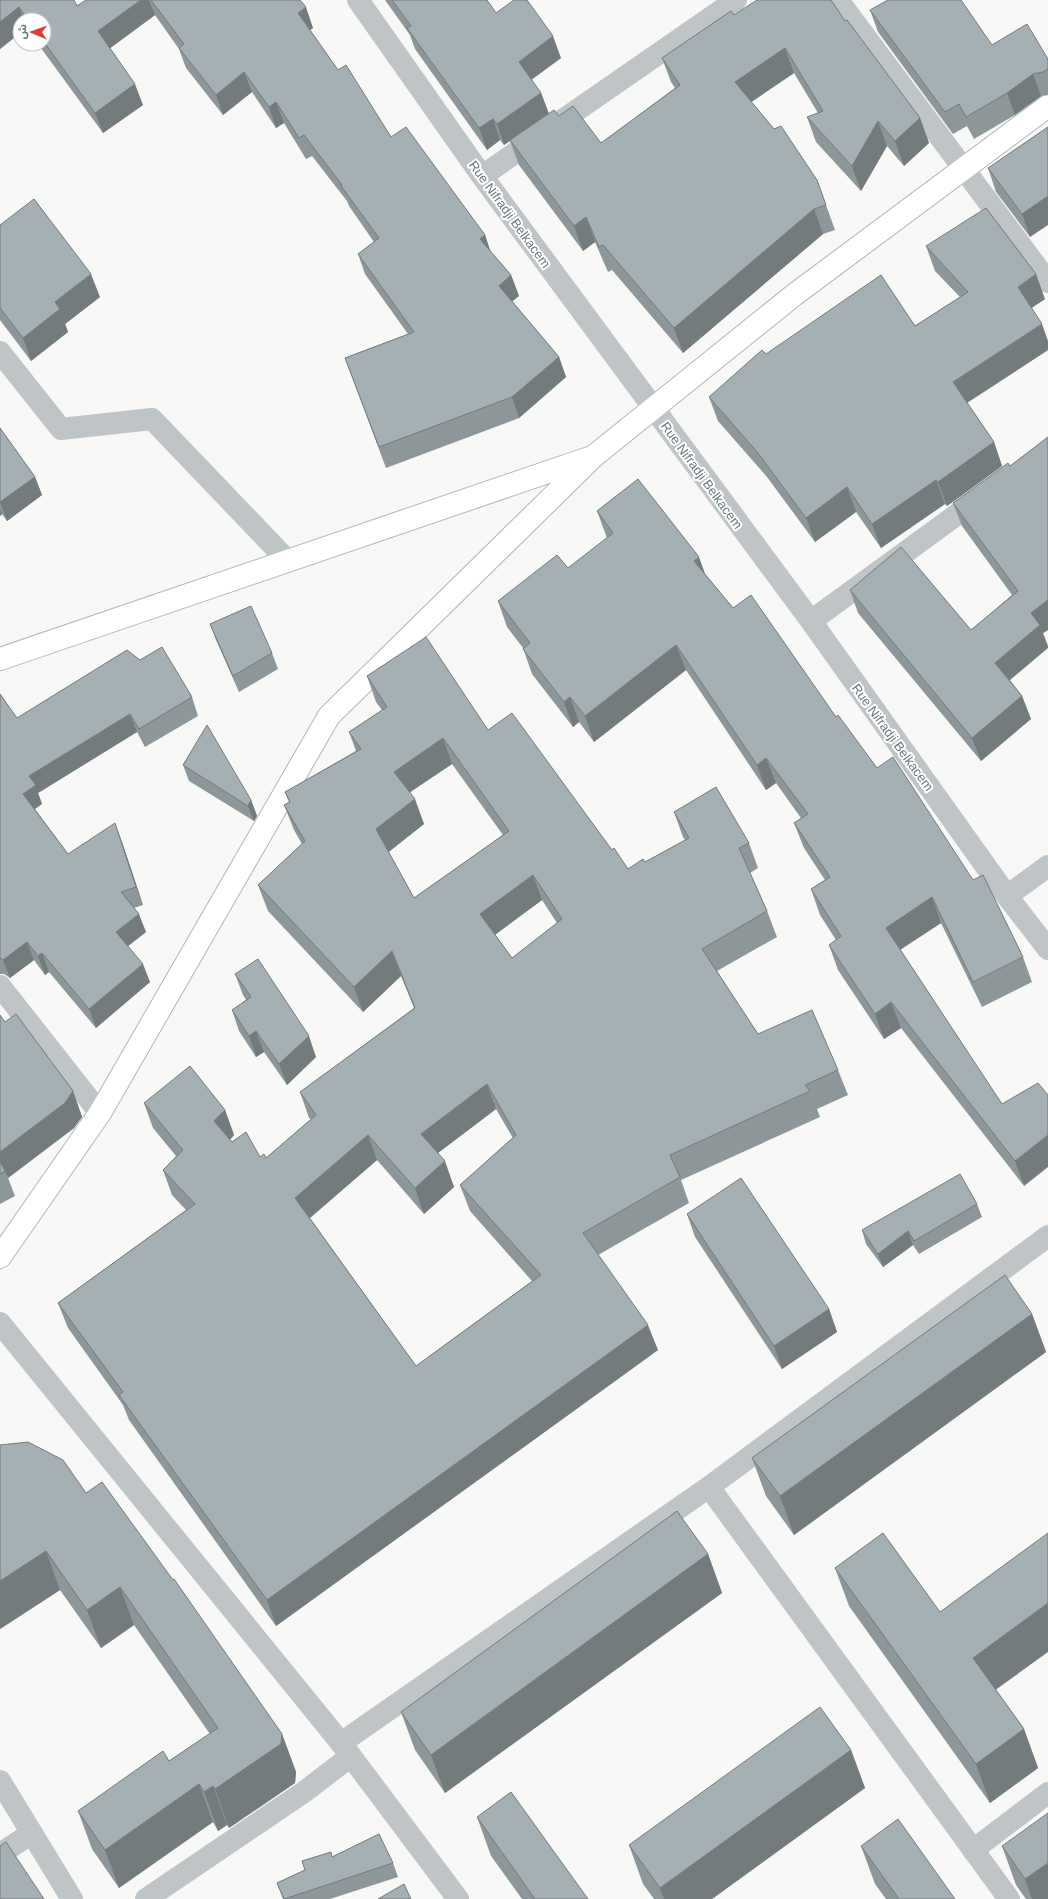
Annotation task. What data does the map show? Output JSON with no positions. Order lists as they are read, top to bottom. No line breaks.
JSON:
{"streets":{"street":["Rue Nifradji Belkacem"]},"north":"left"}
